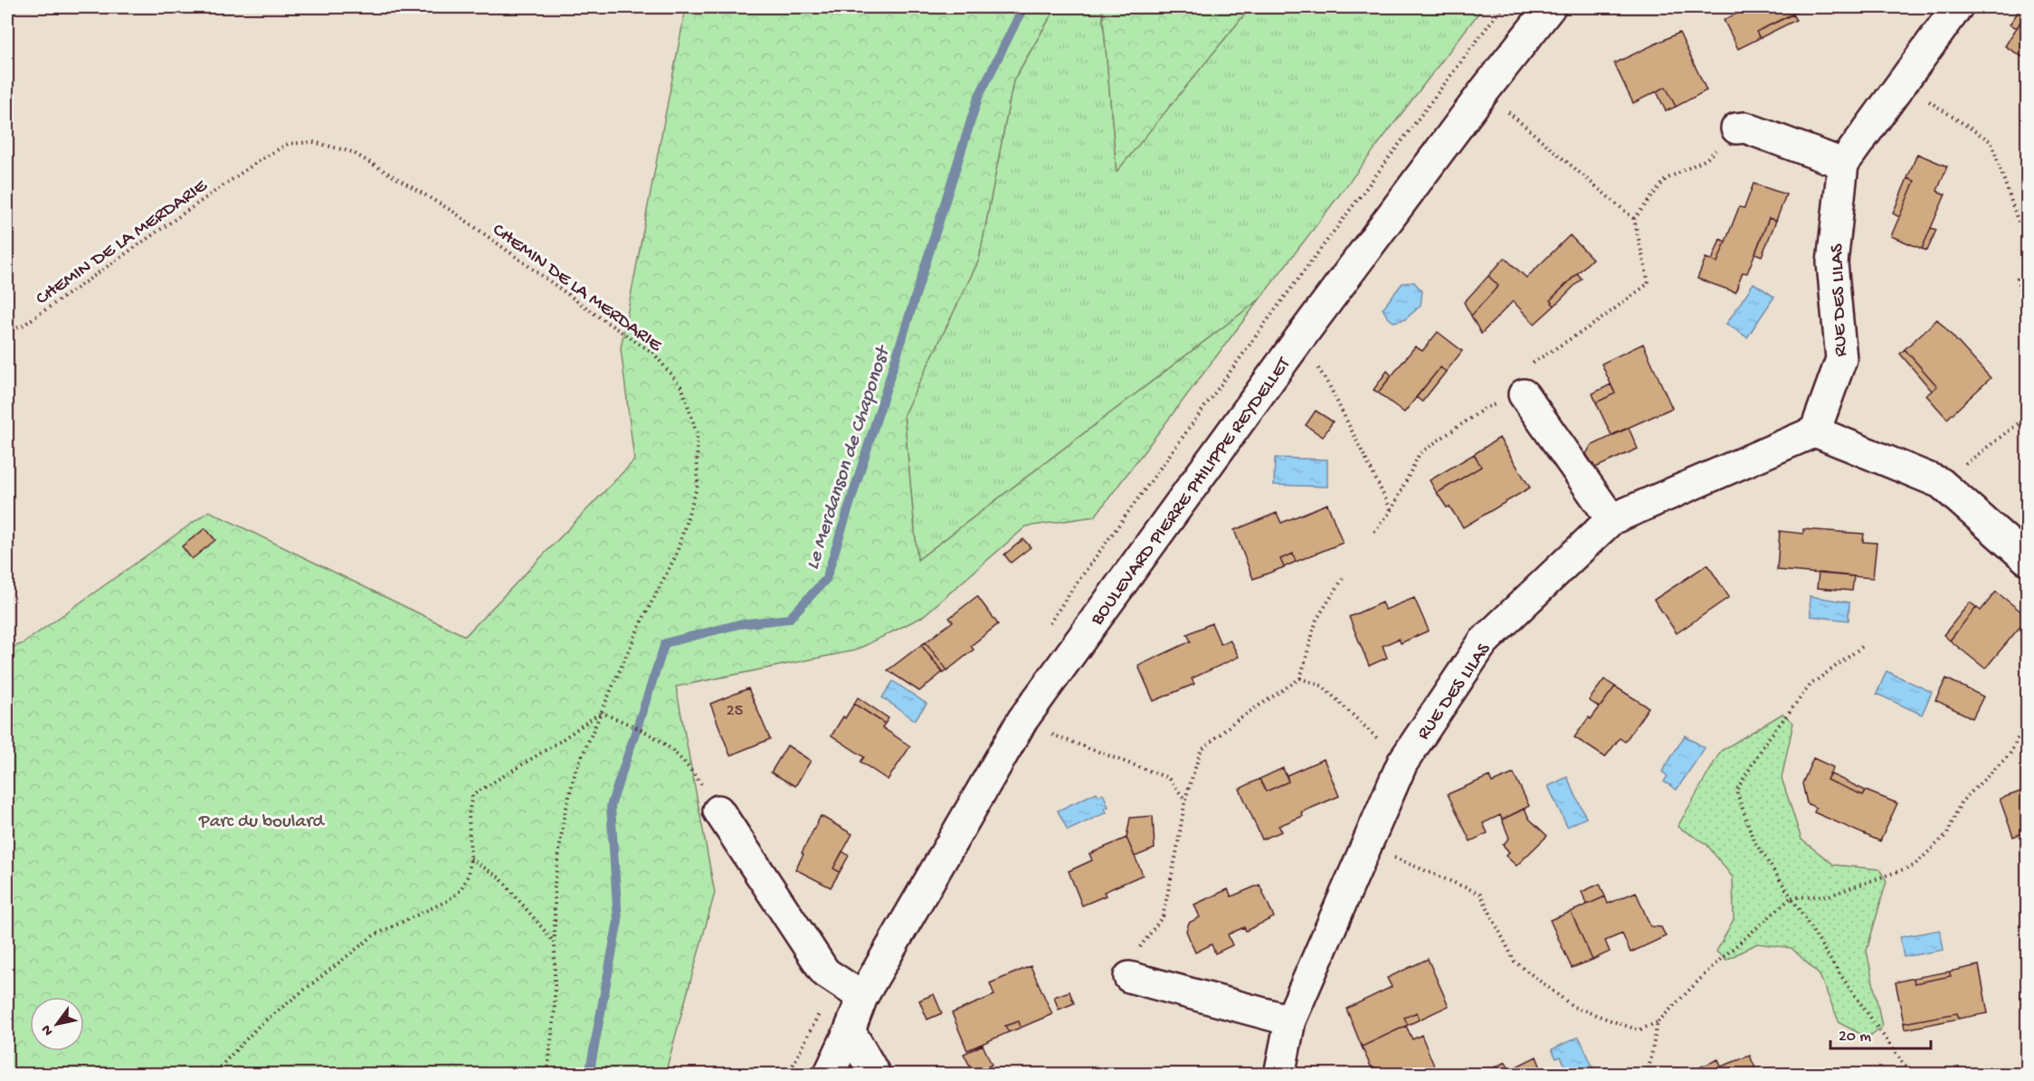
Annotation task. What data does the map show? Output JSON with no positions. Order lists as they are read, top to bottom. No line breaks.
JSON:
{"streets":{"street":["RUE DES LILAS","BOULEVARD PIERRE PHILIPPE REYDELLET"],"path":["CHEMIN DE LA MERDARIE"]},"water":["Le Merdanson de Chaponost"],"parks":["Parc du boulard"],"house_numbers":["25"],"scale_bar":"20 m","north":"bottom left"}
